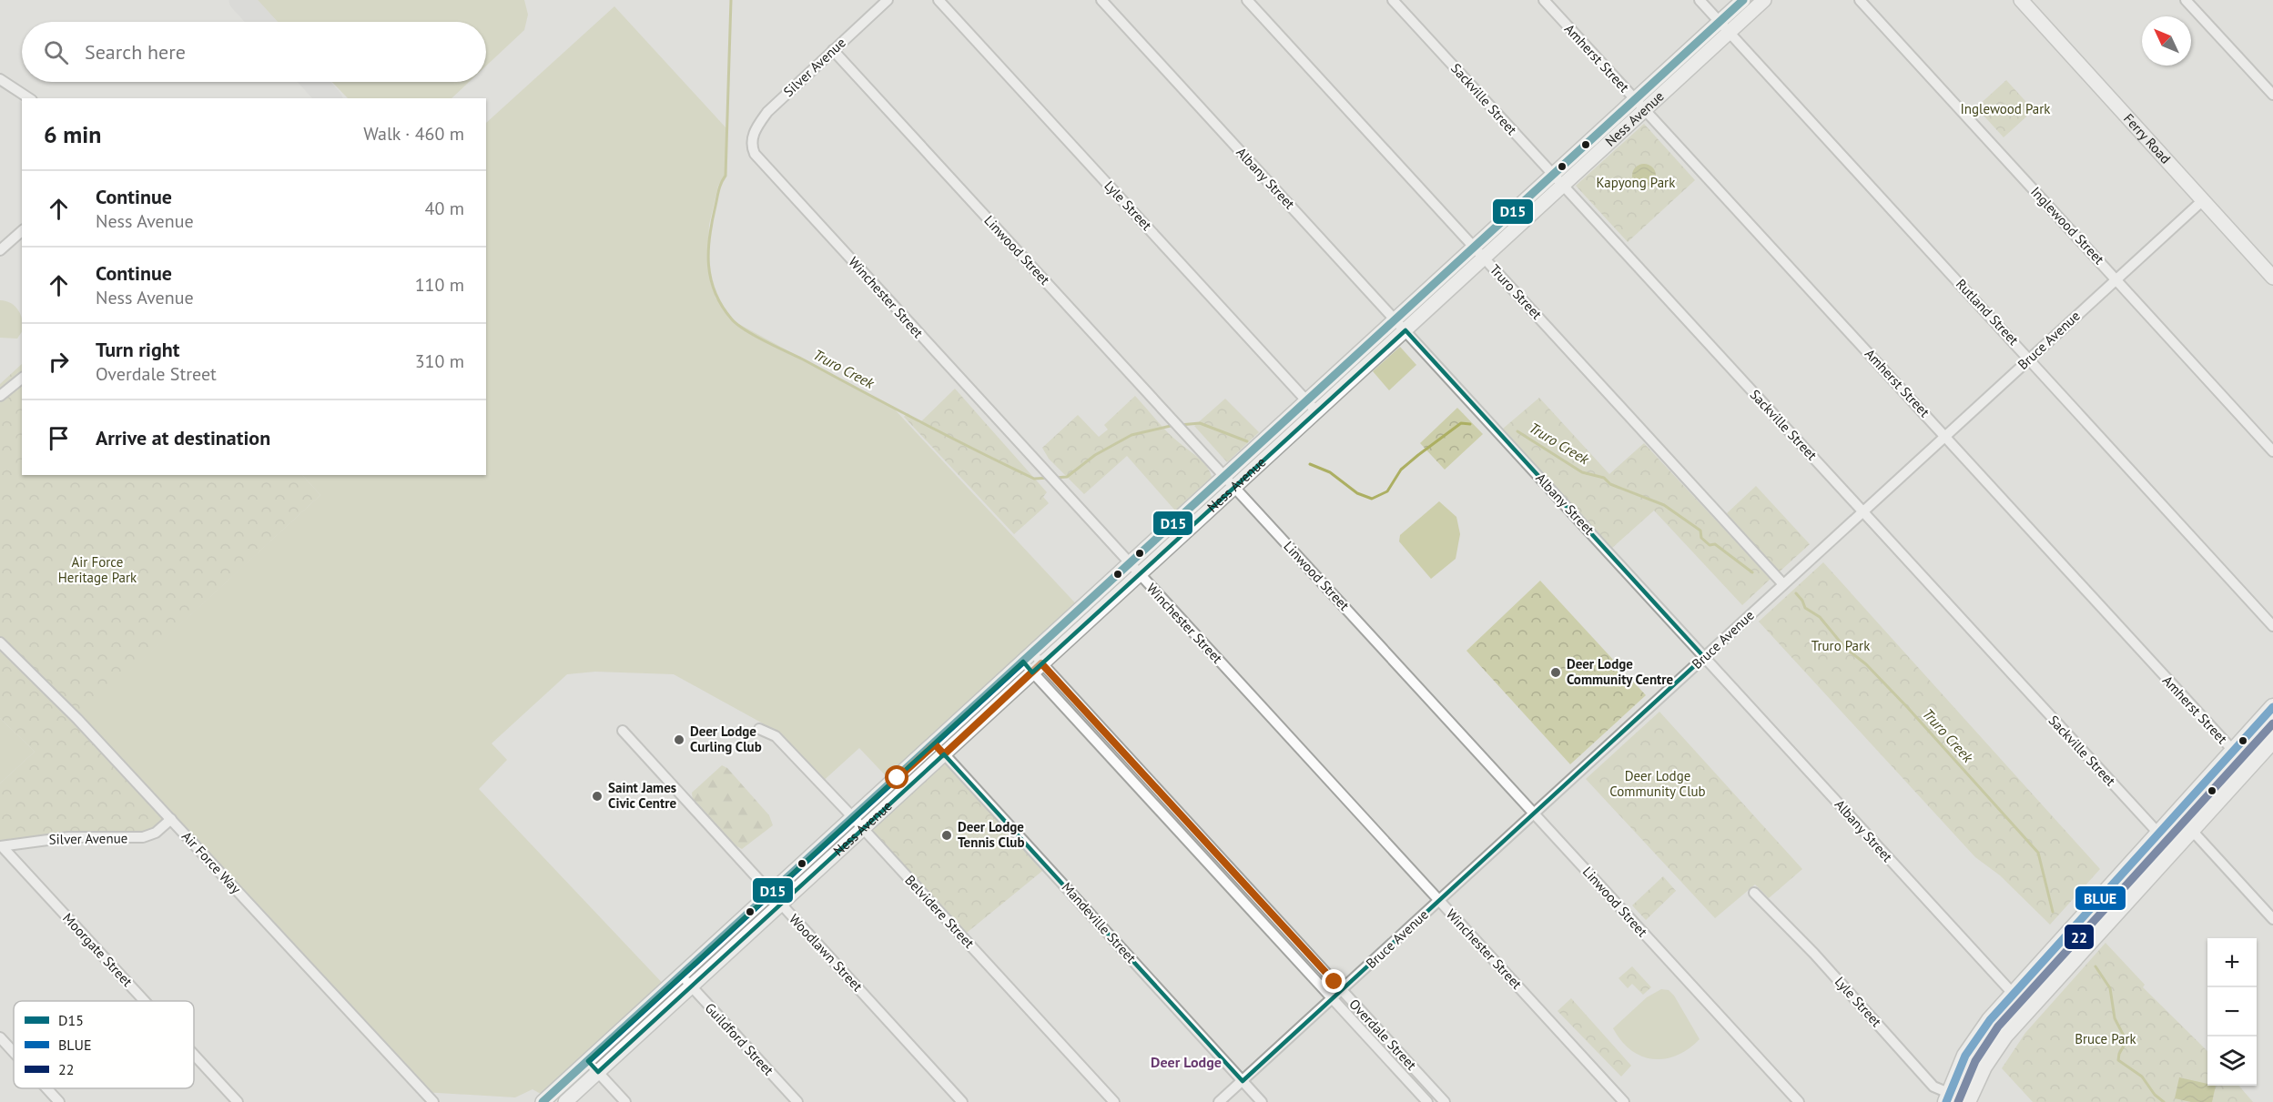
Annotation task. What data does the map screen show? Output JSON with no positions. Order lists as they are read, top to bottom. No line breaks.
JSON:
{"streets":{"main road":["Ness Avenue","Ferry Road"],"street":["Amherst Street","Silver Avenue","Sackville Street","Albany Street","Lyle Street","Inglewood Street","Linwood Street","Truro Street","Winchester Street","Rutland Street","Bruce Avenue","Air Force Way","Belvidere Street","Mandeville Street","Moorgate Street","Woodlawn Street","Overdale Street","Guildford Street"]},"crossings":[["Amherst Street","Ness Avenue"],["Amherst Street","Bruce Avenue"],["Silver Avenue","Linwood Street"],["Silver Avenue","Winchester Street"],["Silver Avenue","Air Force Way"],["Silver Avenue","Moorgate Street"],["Sackville Street","Ness Avenue"],["Sackville Street","Bruce Avenue"],["Ness Avenue","Albany Street"],["Ness Avenue","Lyle Street"],["Ness Avenue","Linwood Street"],["Ness Avenue","Truro Street"],["Ness Avenue","Winchester Street"],["Ness Avenue","Rutland Street"],["Ness Avenue","Belvidere Street"],["Ness Avenue","Mandeville Street"],["Ness Avenue","Woodlawn Street"],["Ness Avenue","Overdale Street"],["Ness Avenue","Guildford Street"],["Ferry Road","Bruce Avenue"],["Albany Street","Bruce Avenue"],["Inglewood Street","Bruce Avenue"],["Linwood Street","Bruce Avenue"],["Truro Street","Bruce Avenue"],["Winchester Street","Bruce Avenue"],["Rutland Street","Bruce Avenue"],["Bruce Avenue","Mandeville Street"],["Bruce Avenue","Overdale Street"]],"districts":["Deer Lodge"],"water":["Truro Creek"],"parks":["Inglewood Park","Kapyong Park","Air Force Heritage Park","Truro Park","Deer Lodge Community Club","Bruce Park"],"places":["Deer Lodge Community Centre","Deer Lodge Curling Club","Saint James Civic Centre","Deer Lodge Tennis Club"],"lines":["transit line D15","transit line BLUE","transit line 22"],"legend":["D15","BLUE","22"],"north":"top left","page":{"search":"Search here","heading":["6 min","Walk · 460 m"],"list":[["Continue","Ness Avenue","40 m"],["Continue","Ness Avenue","110 m"],["Turn right","Overdale Street","310 m"],"Arrive at destination"],"map_buttons":["+","−"]}}
